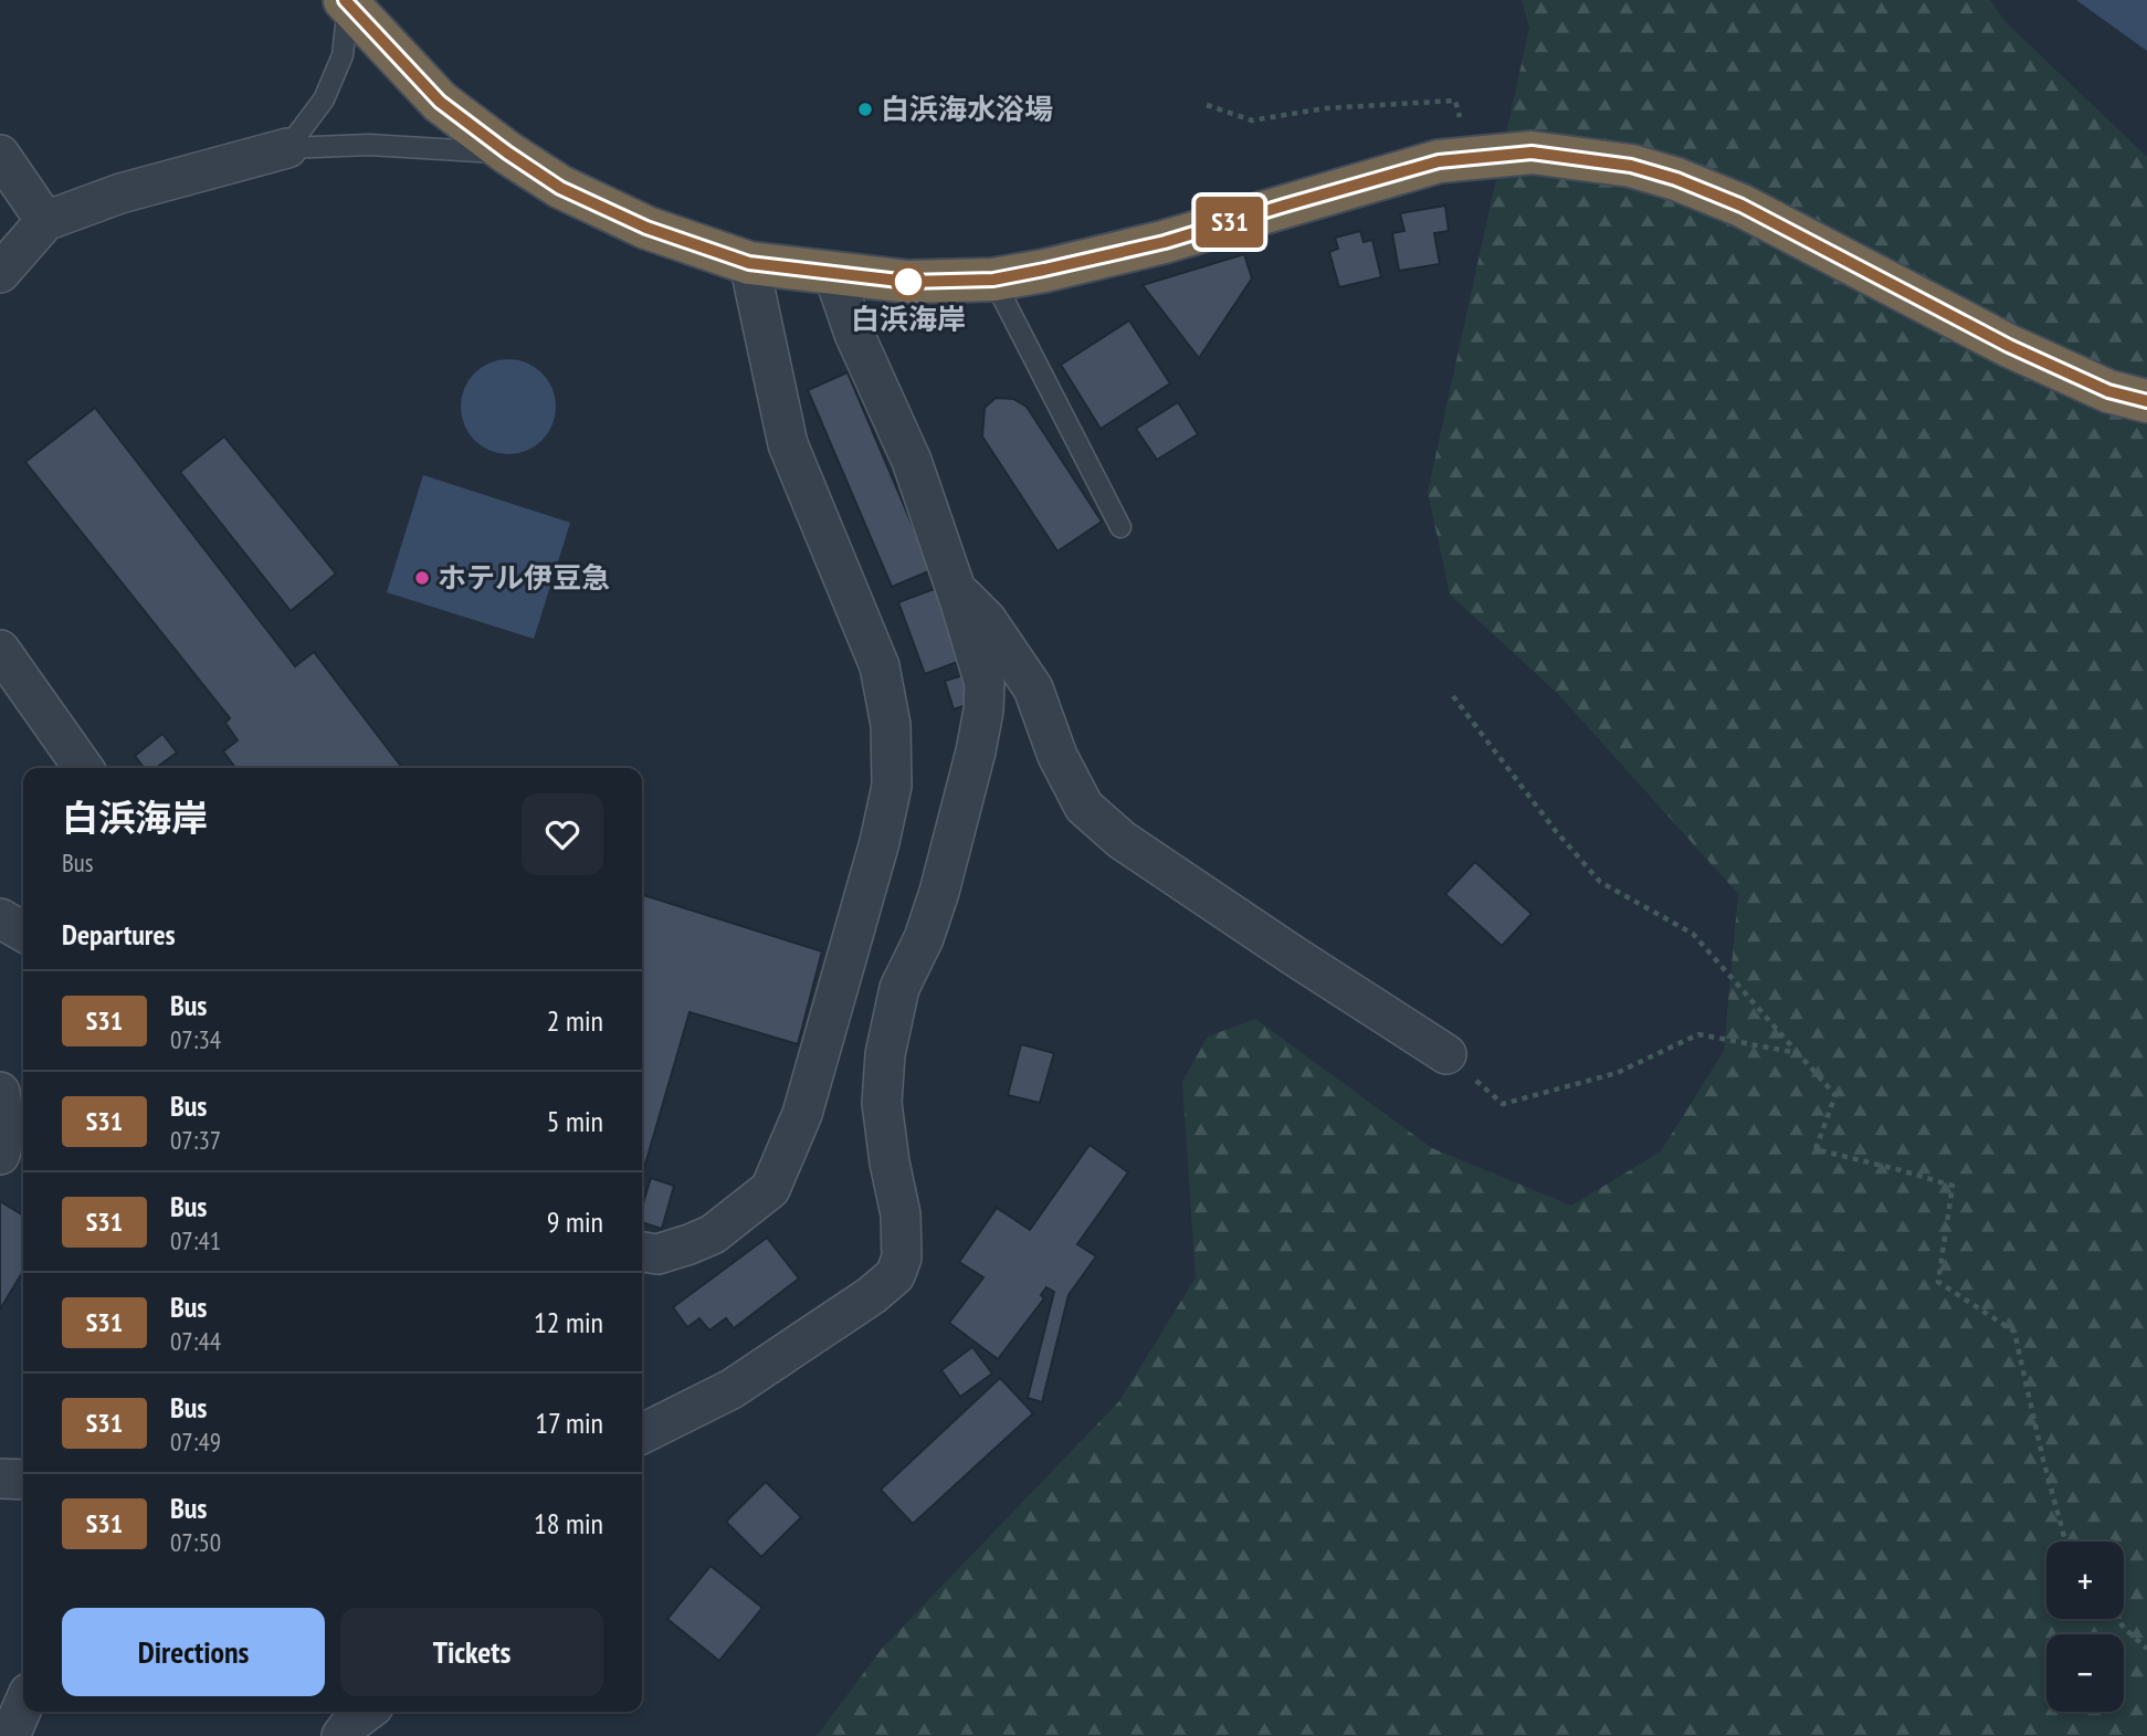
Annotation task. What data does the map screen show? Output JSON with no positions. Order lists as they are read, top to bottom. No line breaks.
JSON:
{"places":["白浜海水浴場","白浜海岸","ホテル伊豆急"],"lines":["bus line S31"],"page":{"on_map":"S31","heading":[["白浜海岸","Bus"],"Departures"],"list":[{"mark":"S31","name":"Bus","note":"07:34","value":"2 min"},{"mark":"S31","name":"Bus","note":"07:37","value":"5 min"},{"mark":"S31","name":"Bus","note":"07:41","value":"9 min"},{"mark":"S31","name":"Bus","note":"07:44","value":"12 min"},{"mark":"S31","name":"Bus","note":"07:49","value":"17 min"},{"mark":"S31","name":"Bus","note":"07:50","value":"18 min"}],"map_buttons":["+","−"],"buttons":["Directions","Tickets"]}}
